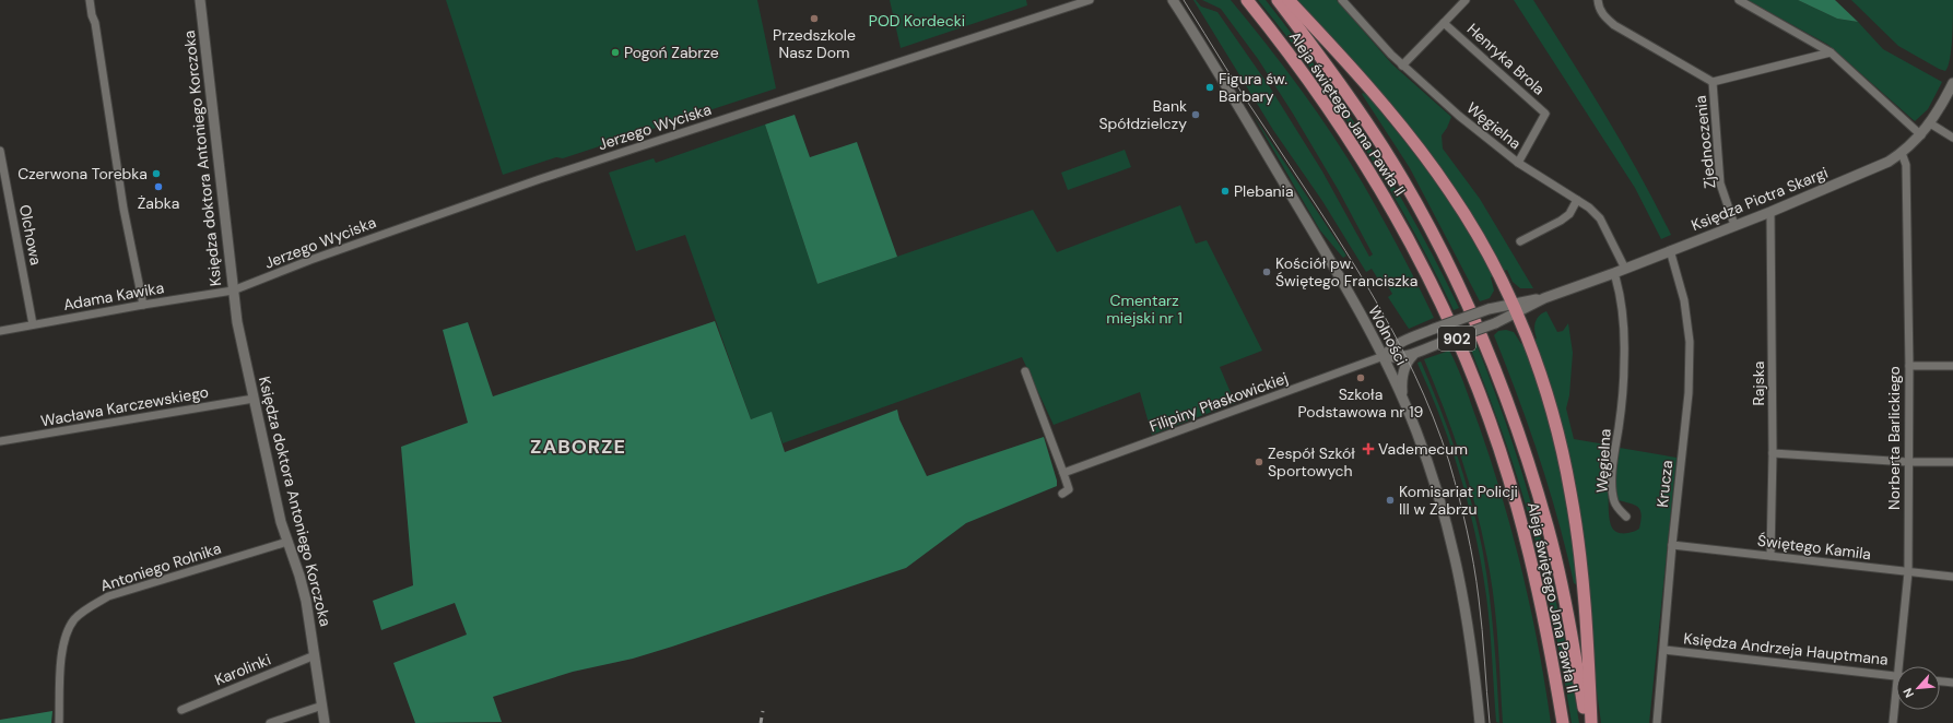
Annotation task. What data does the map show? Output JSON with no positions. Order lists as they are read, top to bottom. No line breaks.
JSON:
{"streets":{"main road":["Aleja świętego Jana Pawła II","902"],"street":["Henryka Brola","Węgielna","Jerzego Wyciska","Zjednoczenia","Księdza doktora Antoniego Korczoka","Księdza Piotra Skargi","Olchowa","Adama Kawika","Wolności","Rajska","Filipiny Płaskowickiej","Wacława Karczewskiego","Norberta Barlickiego","Krucza","Świętego Kamila","Antoniego Rolnika","Księdza Andrzeja Hauptmana","Karolinki"]},"crossings":[["Henryka Brola","Węgielna"],["Węgielna","Księdza Piotra Skargi"],["Jerzego Wyciska","Księdza doktora Antoniego Korczoka"],["Jerzego Wyciska","Adama Kawika"],["Zjednoczenia","Księdza Piotra Skargi"],["Księdza doktora Antoniego Korczoka","Adama Kawika"],["Księdza doktora Antoniego Korczoka","Wacława Karczewskiego"],["Księdza doktora Antoniego Korczoka","Antoniego Rolnika"],["Księdza doktora Antoniego Korczoka","Karolinki"],["Księdza Piotra Skargi","Wolności"],["Księdza Piotra Skargi","Rajska"],["Księdza Piotra Skargi","Filipiny Płaskowickiej"],["Księdza Piotra Skargi","Norberta Barlickiego"],["Księdza Piotra Skargi","Krucza"],["Olchowa","Adama Kawika"],["Wolności","Filipiny Płaskowickiej"],["Rajska","Świętego Kamila"],["Norberta Barlickiego","Świętego Kamila"],["Krucza","Świętego Kamila"],["Krucza","Księdza Andrzeja Hauptmana"]],"districts":["ZABORZE"],"parks":["POD Kordecki","Cmentarz miejski nr 1"],"places":{"other":["Przedszkole Nasz Dom","Pogoń Zabrze","Figura św. Barbary","Bank Spółdzielczy","Czerwona Torebka","Żabka","Plebania","Kościół pw. Świętego Franciszka","Szkoła Podstawowa nr 19","Zespół Szkół Sportowych","Komisariat Policji III w Zabrzu"],"health":["Vademecum"]},"north":"bottom left"}
